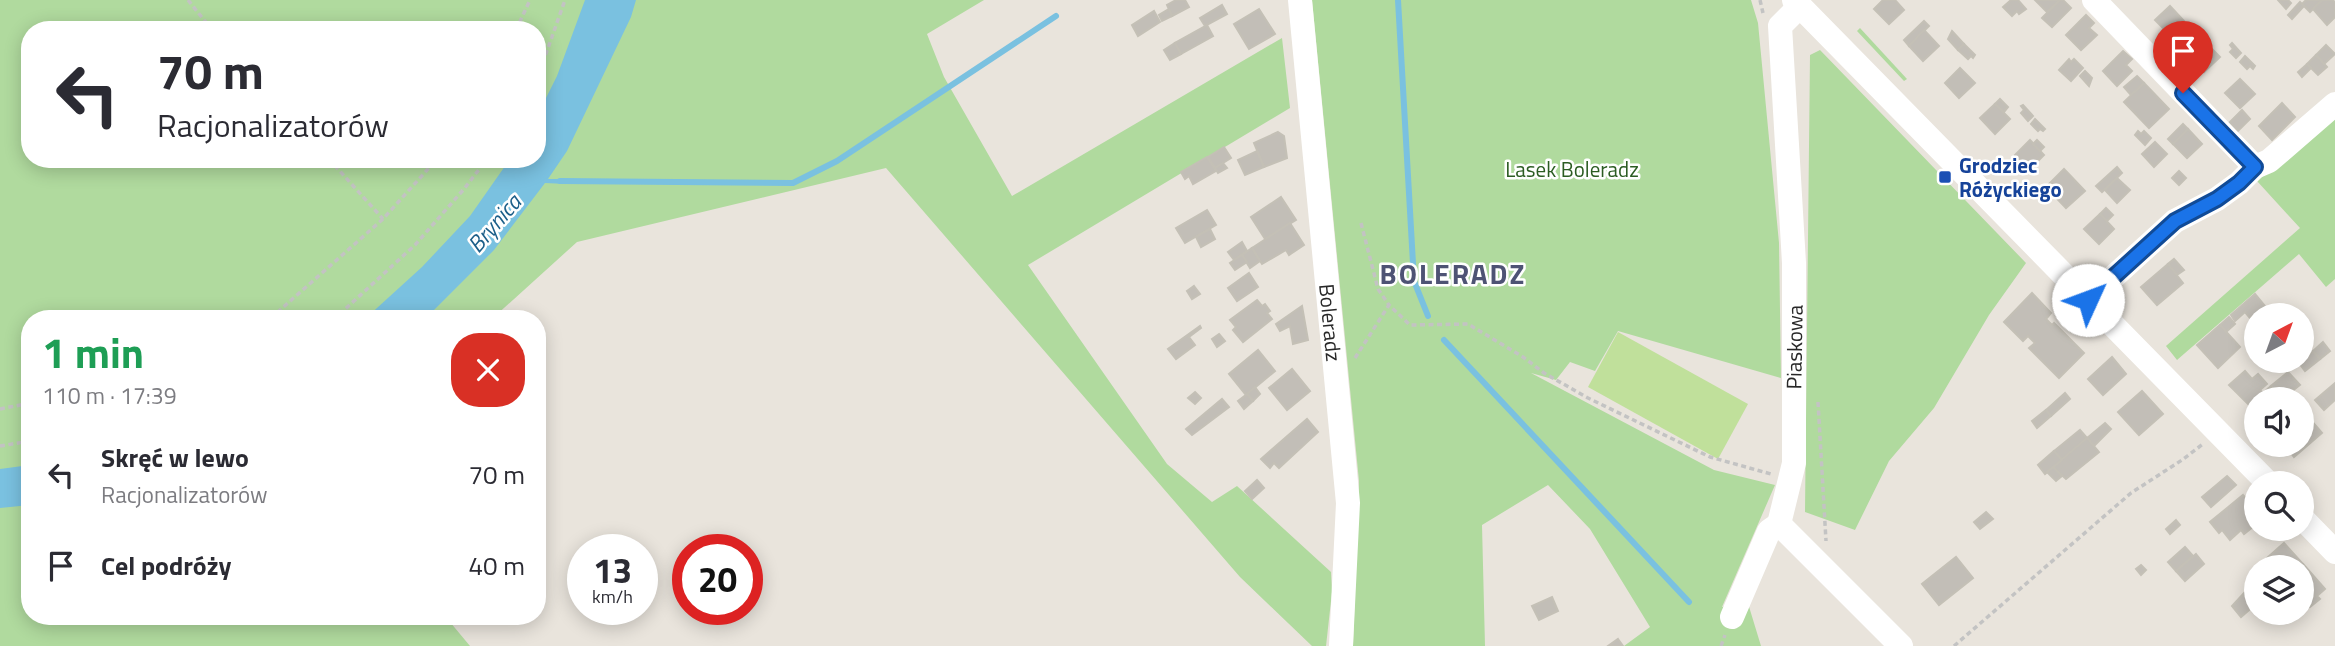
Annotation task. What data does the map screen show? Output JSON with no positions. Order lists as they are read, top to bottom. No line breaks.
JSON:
{"streets":{"street":["Boleradz","Piaskowa"]},"districts":["BOLERADZ"],"water":["Brynica"],"parks":["Lasek Boleradz"],"places":{"transit":["Grodziec Różyckiego"]},"north":"top right","page":{"turn":["70 m","Racjonalizatorów"],"heading":["1 min","110 m · 17:39"],"list":[{"name":"Skręć w lewo","note":"Racjonalizatorów","value":"70 m"},{"name":"Cel podróży","value":"40 m"}],"speed":"13 km/h","limit":"20"}}
